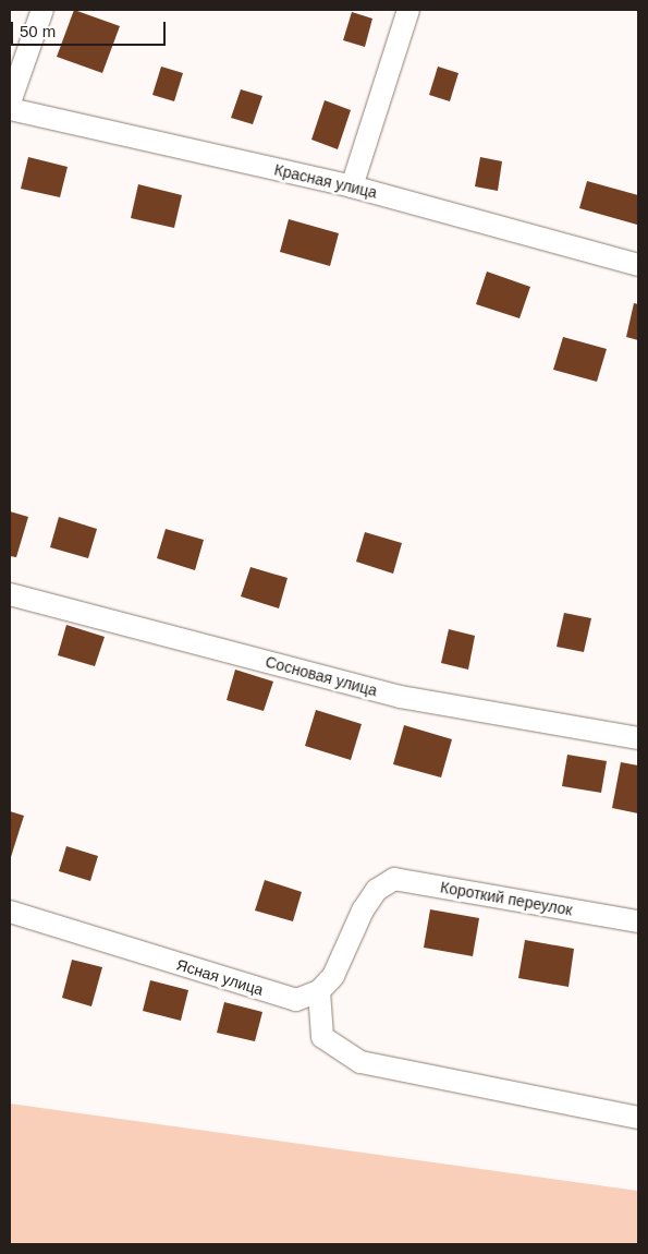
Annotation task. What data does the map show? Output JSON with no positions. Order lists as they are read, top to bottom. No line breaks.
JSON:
{"streets":{"street":["Красная улица","Сосновая улица","Короткий переулок","Ясная улица"]},"crossings":[["Короткий переулок","Ясная улица"]],"scale_bar":"50 m"}
